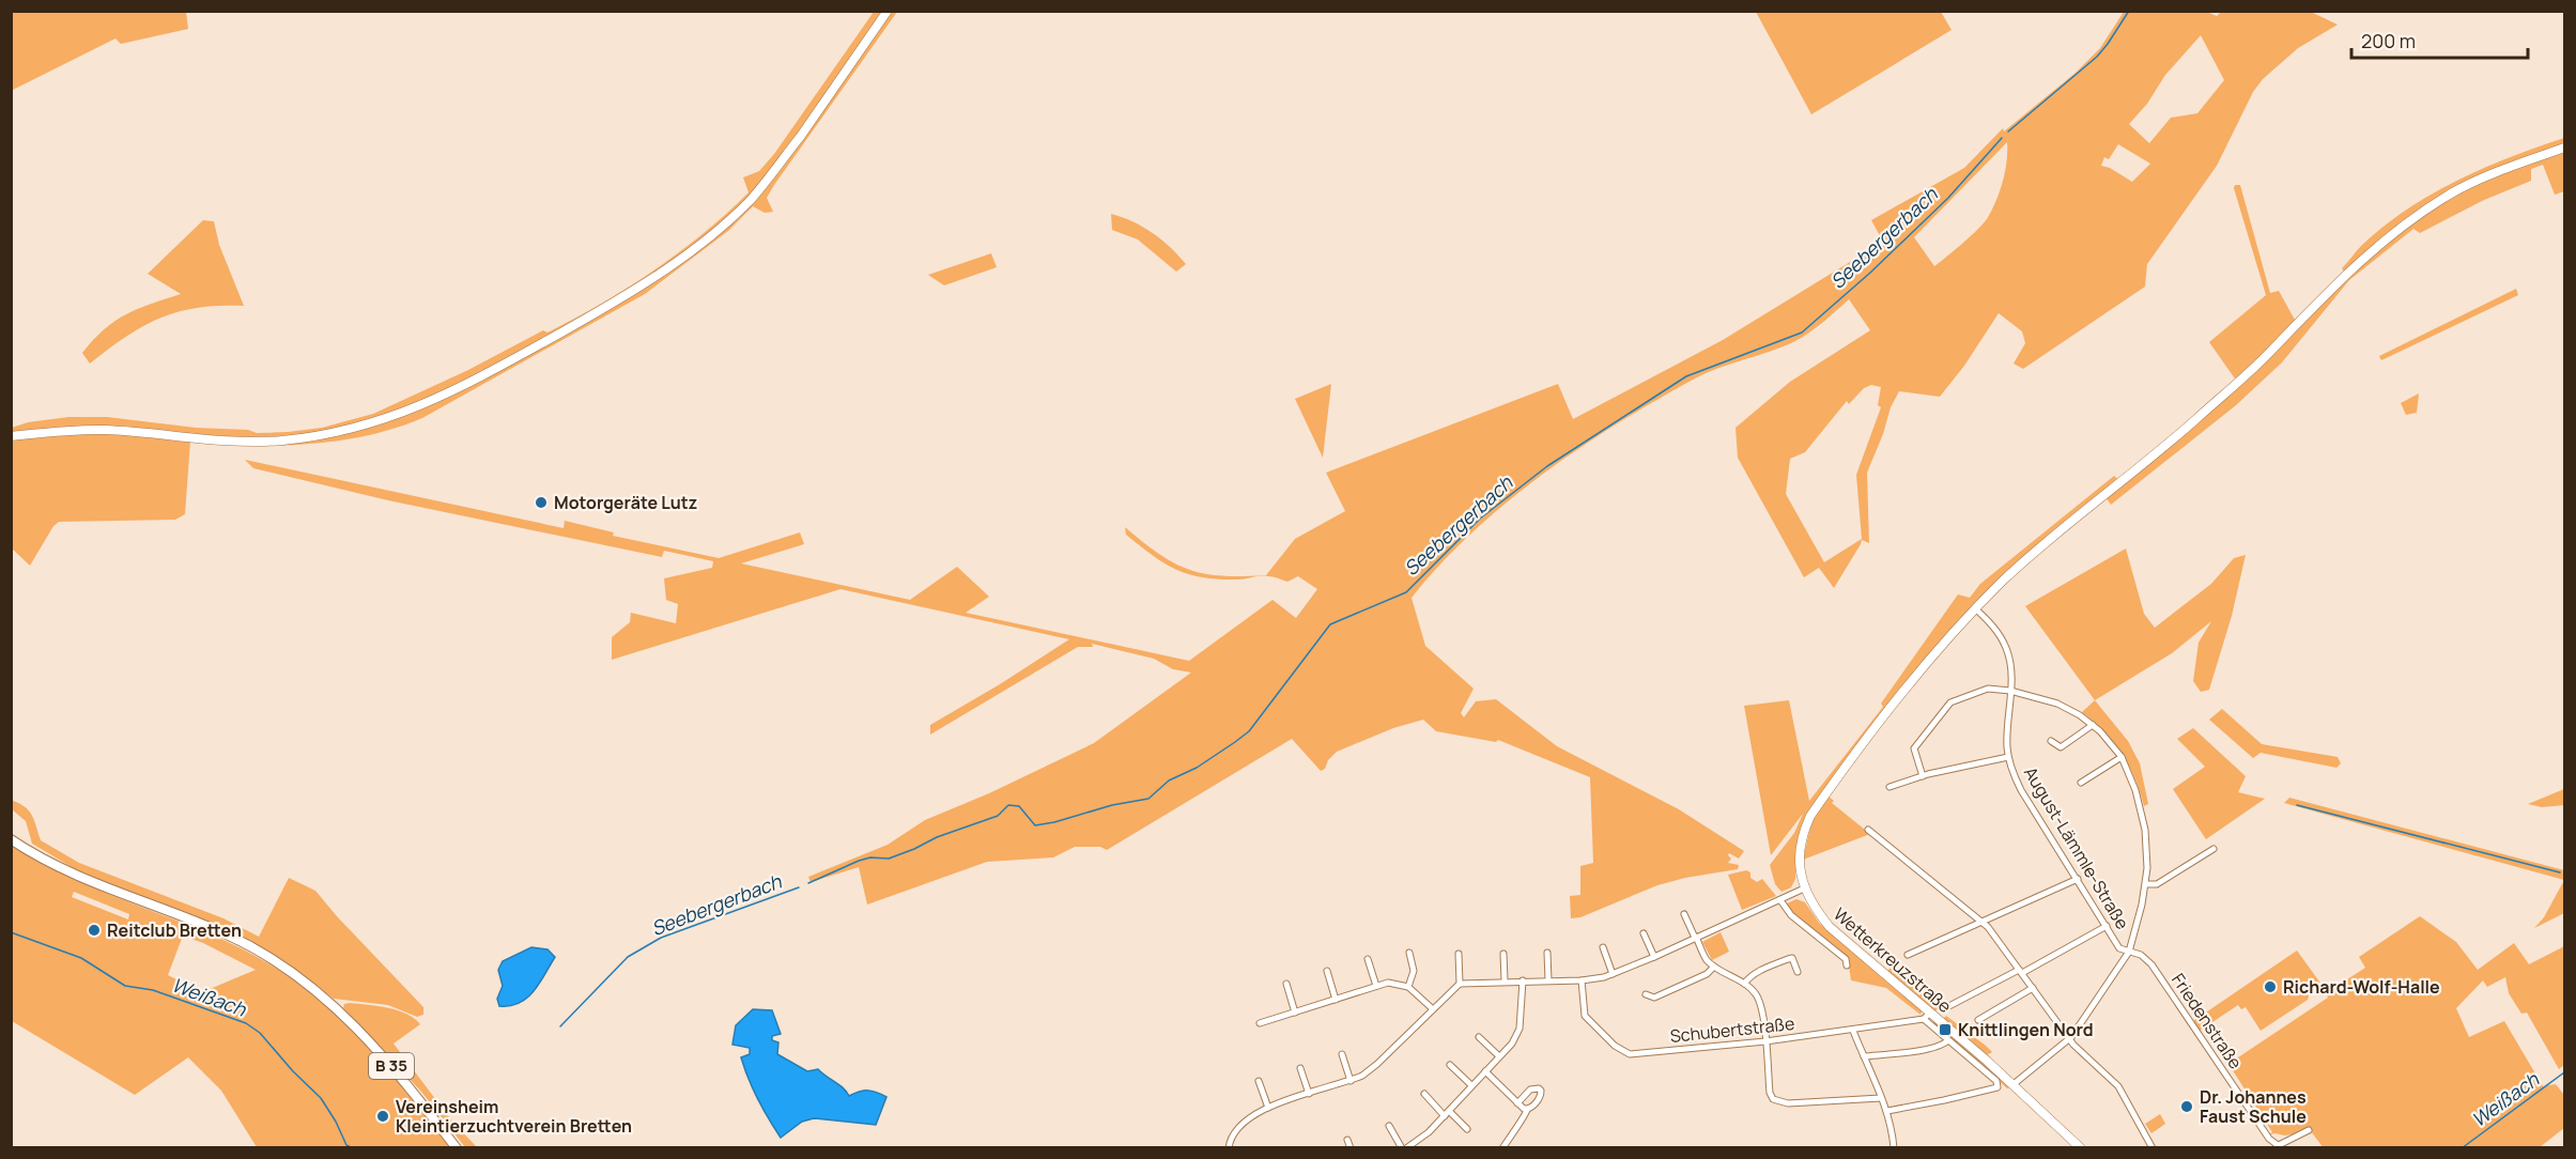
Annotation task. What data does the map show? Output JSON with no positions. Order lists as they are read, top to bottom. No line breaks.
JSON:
{"streets":{"main road":["Wetterkreuzstraße","B 35"],"street":["August-Lämmle-Straße","Friedenstraße","Schubertstraße"]},"crossings":[["August-Lämmle-Straße","Wetterkreuzstraße"],["August-Lämmle-Straße","Friedenstraße"],["Wetterkreuzstraße","Schubertstraße"]],"water":["Seebergerbach","Weißach"],"places":{"other":["Motorgeräte Lutz","Reitclub Bretten","Richard-Wolf-Halle","Dr. Johannes Faust Schule","Vereinsheim Kleintierzuchtverein Bretten"],"transit":["Knittlingen Nord"]},"scale_bar":"200 m"}
